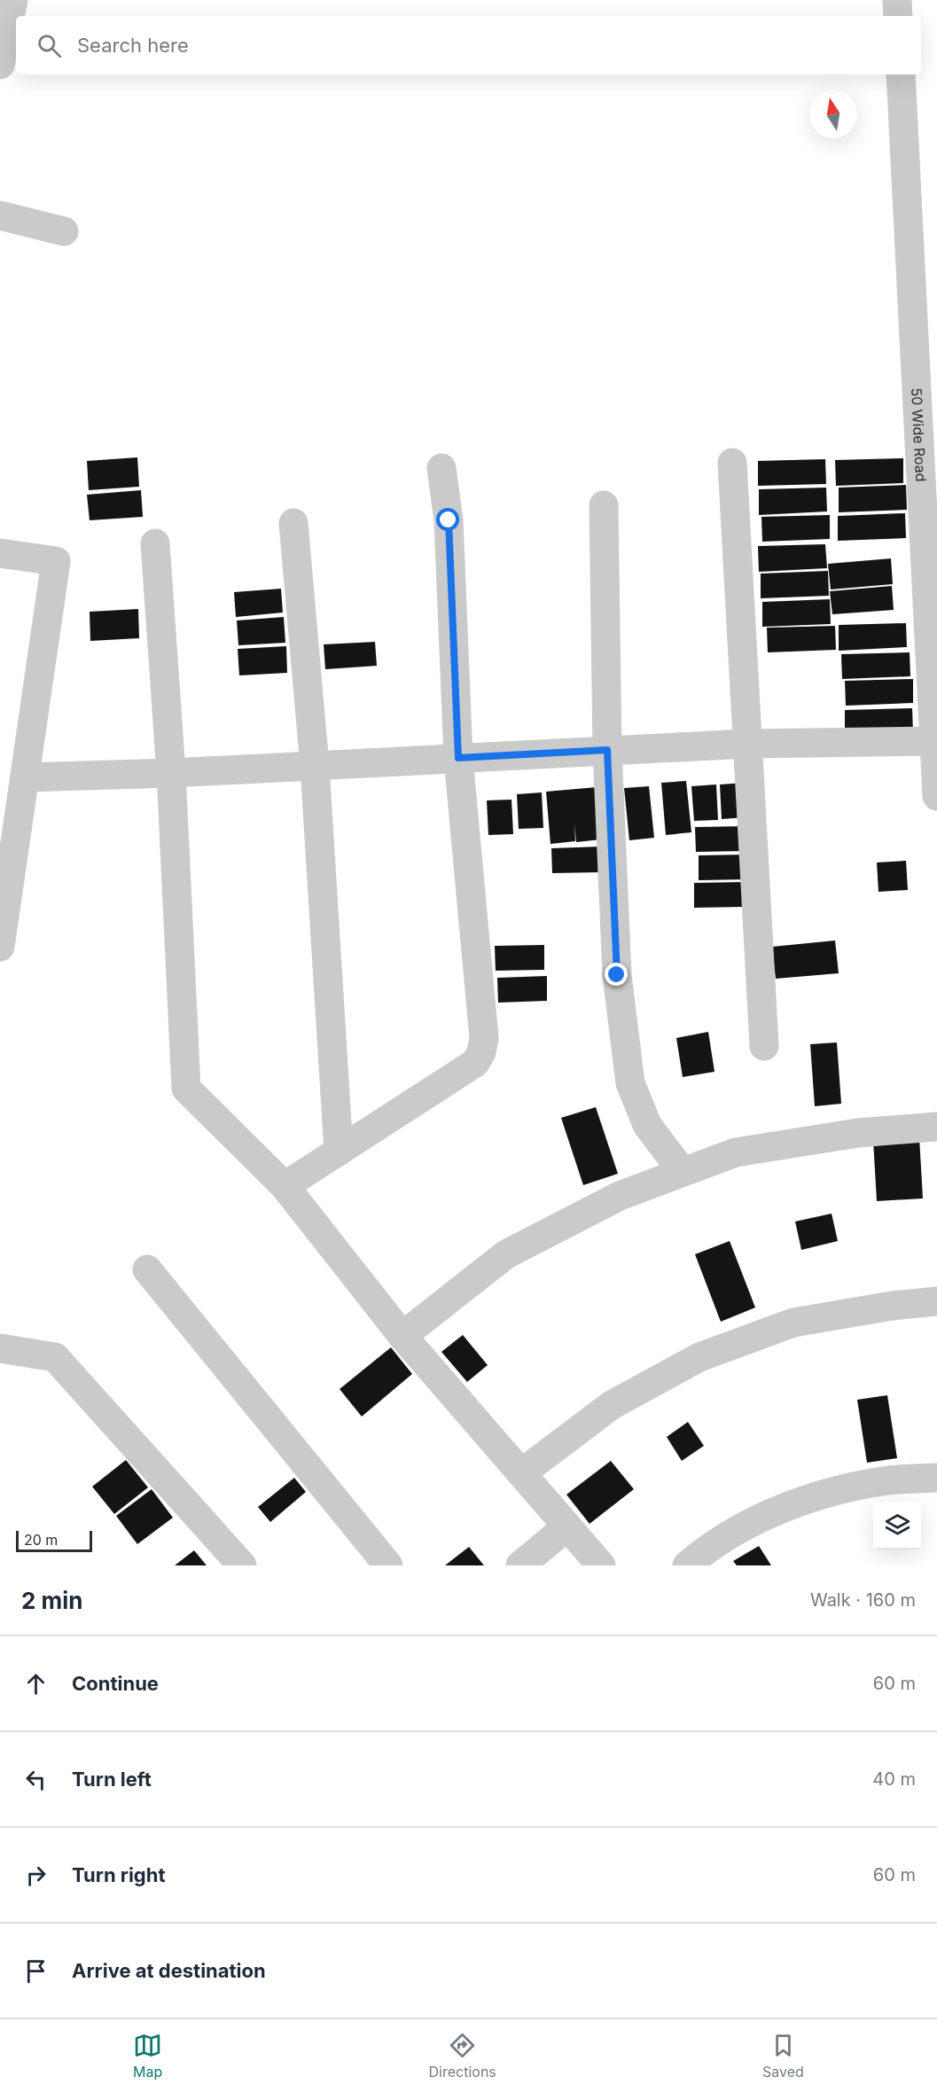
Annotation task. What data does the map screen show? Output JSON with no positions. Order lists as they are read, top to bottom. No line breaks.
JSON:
{"streets":{"street":["50 Wide Road"]},"scale_bar":"20 m","north":"top","page":{"search":"Search here","scale":"20 m","heading":["2 min","Walk · 160 m"],"list":[["Continue","60 m"],["Turn left","40 m"],["Turn right","60 m"],"Arrive at destination"],"nav":["Map","Directions","Saved"]}}
